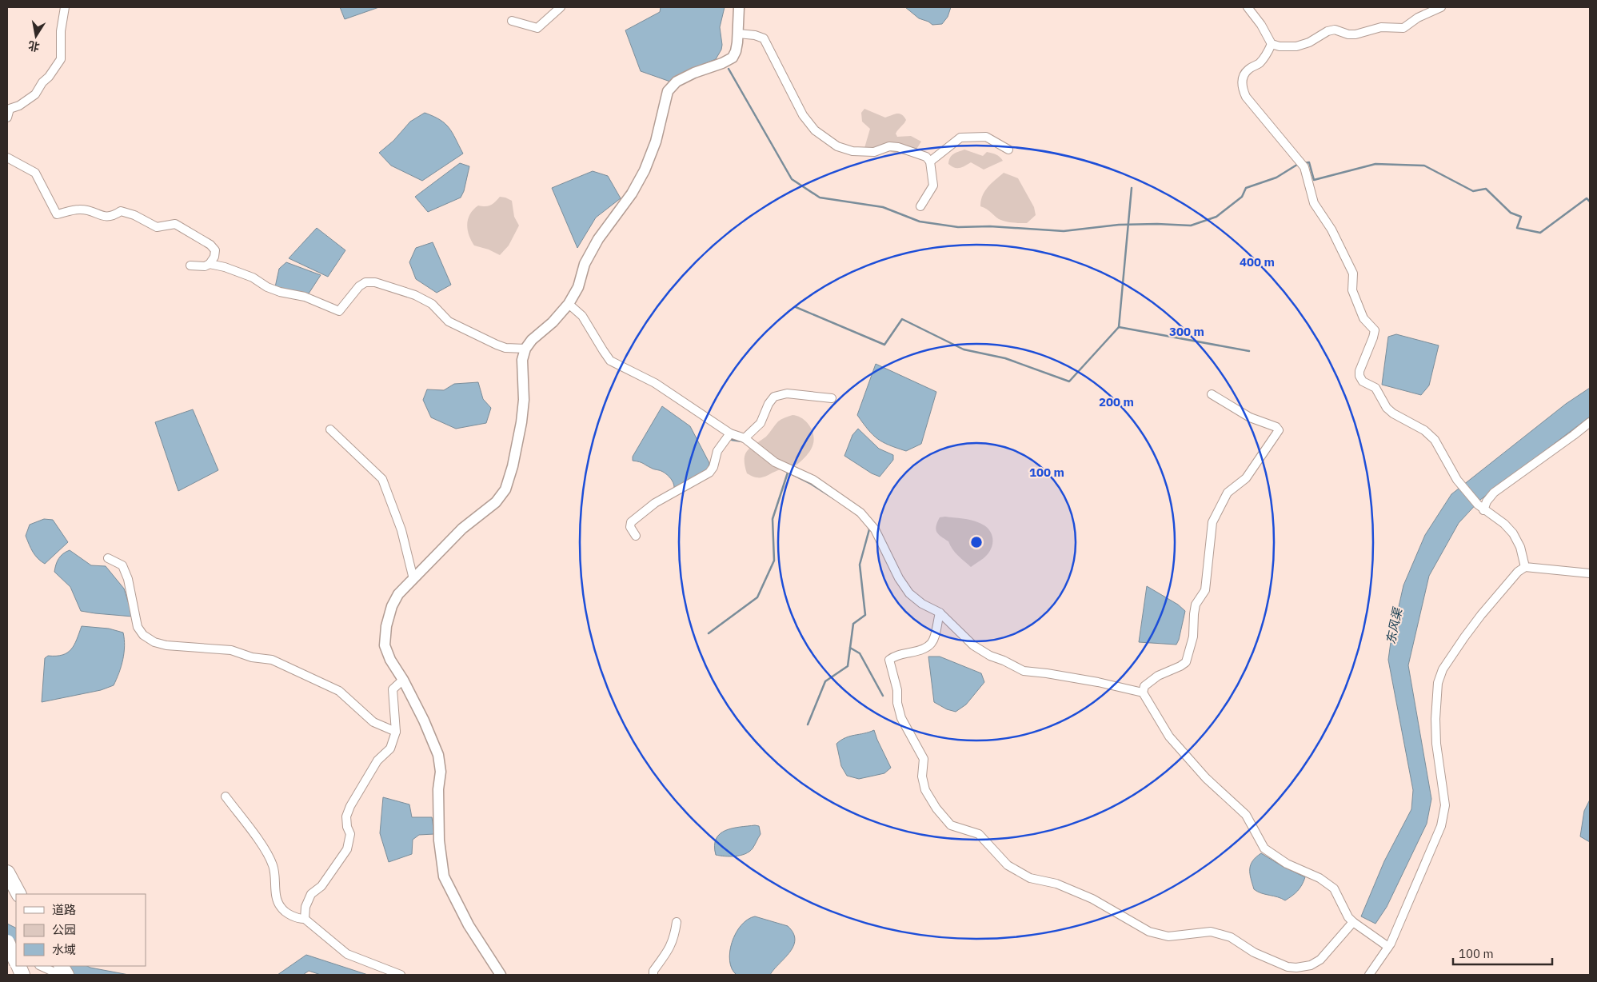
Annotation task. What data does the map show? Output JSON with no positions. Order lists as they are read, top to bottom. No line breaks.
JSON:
{"water":["东风渠"],"legend":["道路","公园","水域"],"scale_bar":"100 m","north":"bottom","rings":["400 m","300 m","200 m","100 m"]}
